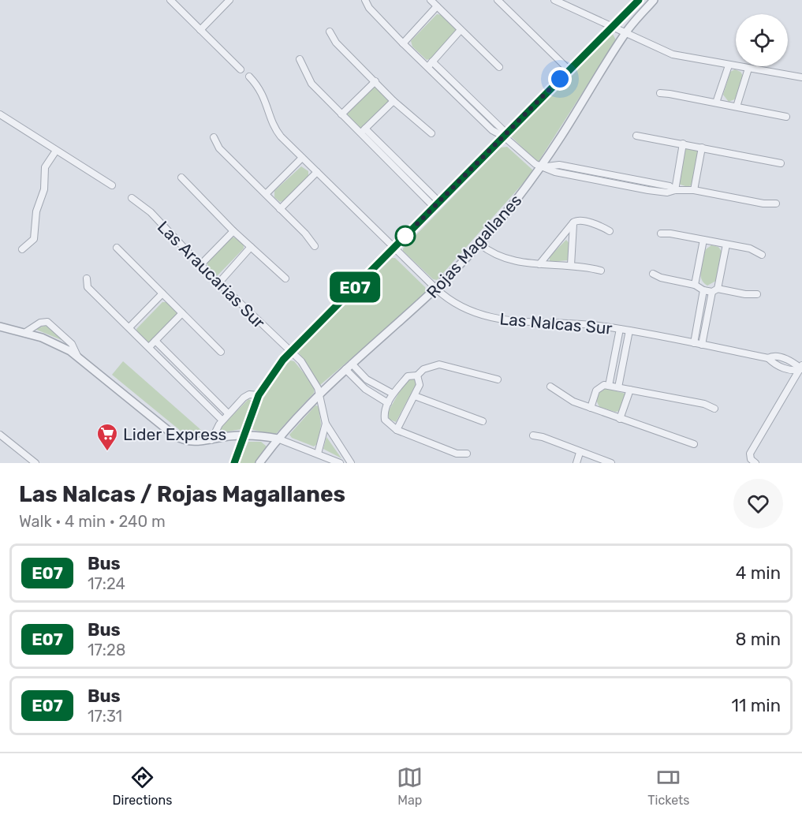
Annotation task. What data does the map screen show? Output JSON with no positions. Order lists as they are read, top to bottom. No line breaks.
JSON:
{"streets":{"street":["Rojas Magallanes","Las Araucarias Sur","Las Nalcas Sur"]},"crossings":[["Rojas Magallanes","Las Araucarias Sur"],["Rojas Magallanes","Las Nalcas Sur"]],"places":{"supermarket":["Lider Express"]},"lines":["bus line E07"],"page":{"on_map":"E07","heading":["Las Nalcas / Rojas Magallanes","Walk · 4 min · 240 m"],"list":[{"mark":"E07","name":"Bus","note":"17:24","value":"4 min"},{"mark":"E07","name":"Bus","note":"17:28","value":"8 min"},{"mark":"E07","name":"Bus","note":"17:31","value":"11 min"}],"tabs":["Directions","Map","Tickets"]}}
